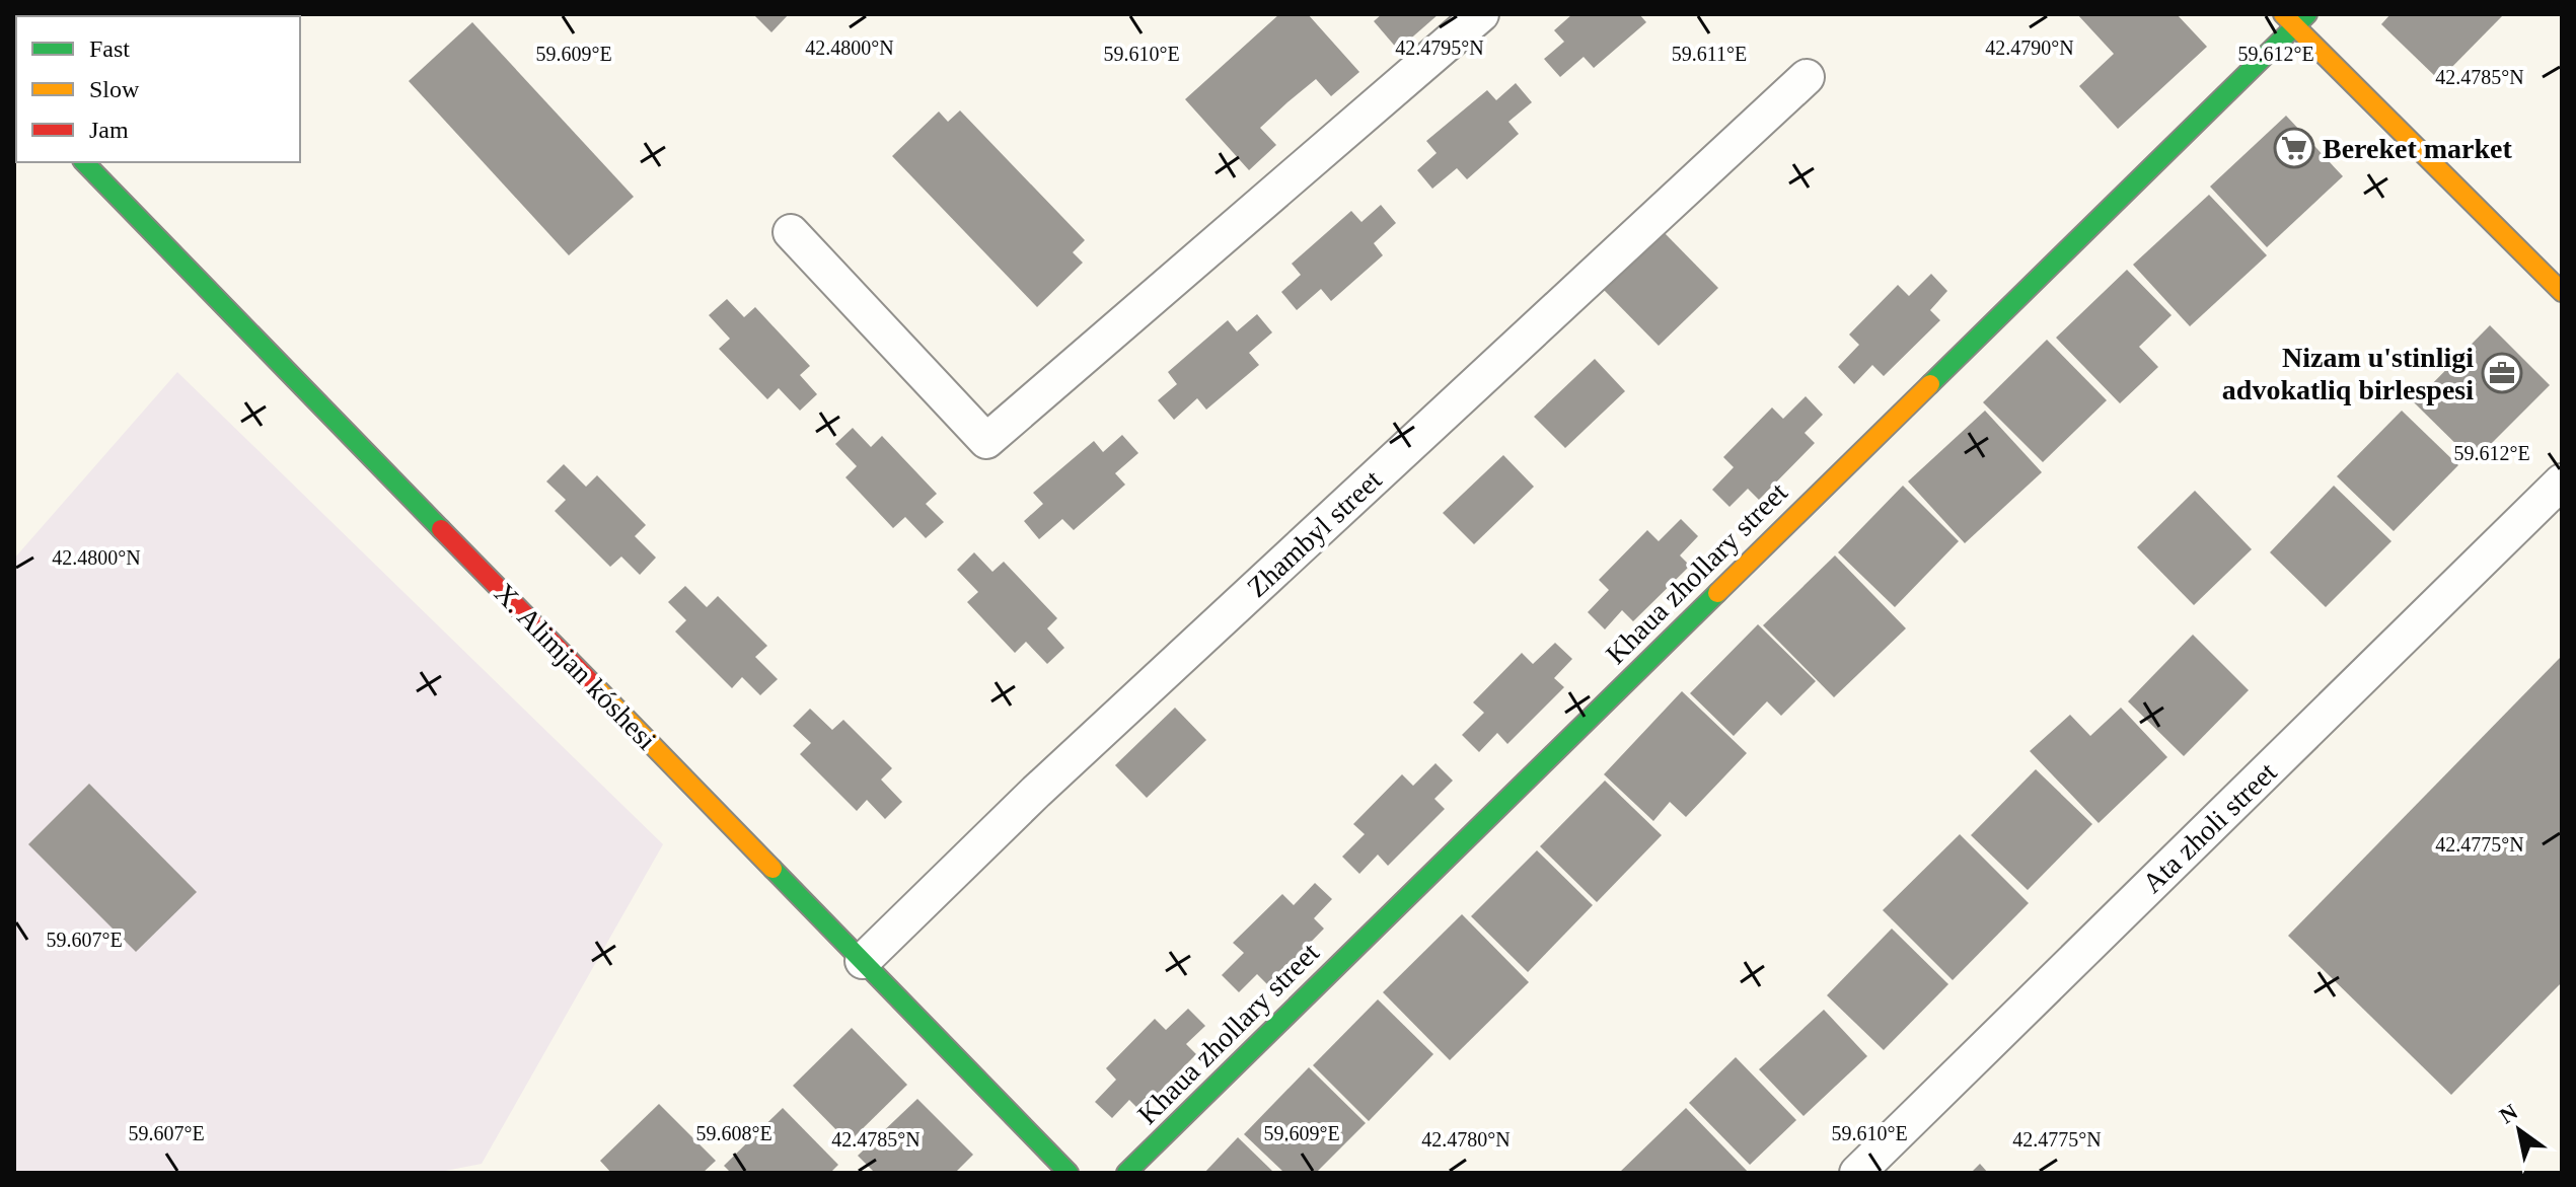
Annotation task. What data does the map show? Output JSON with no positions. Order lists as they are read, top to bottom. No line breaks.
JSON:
{"streets":{"street":["Zhambyl street","Khaua zhollary street","X. Alimjan kóshesi","Ata zholi street"]},"crossings":[["Zhambyl street","X. Alimjan kóshesi"]],"places":{"supermarket":["Bereket market"],"office":["Nizam u'stinligi advokatliq birlespesi"]},"legend":["Fast","Slow","Jam"],"north":"top left","coordinates":["42.4800°N","42.4795°N","42.4790°N","59.609°E","59.610°E","59.611°E","59.612°E","42.4785°N","42.4775°N","59.607°E","59.608°E","42.4780°N"]}
